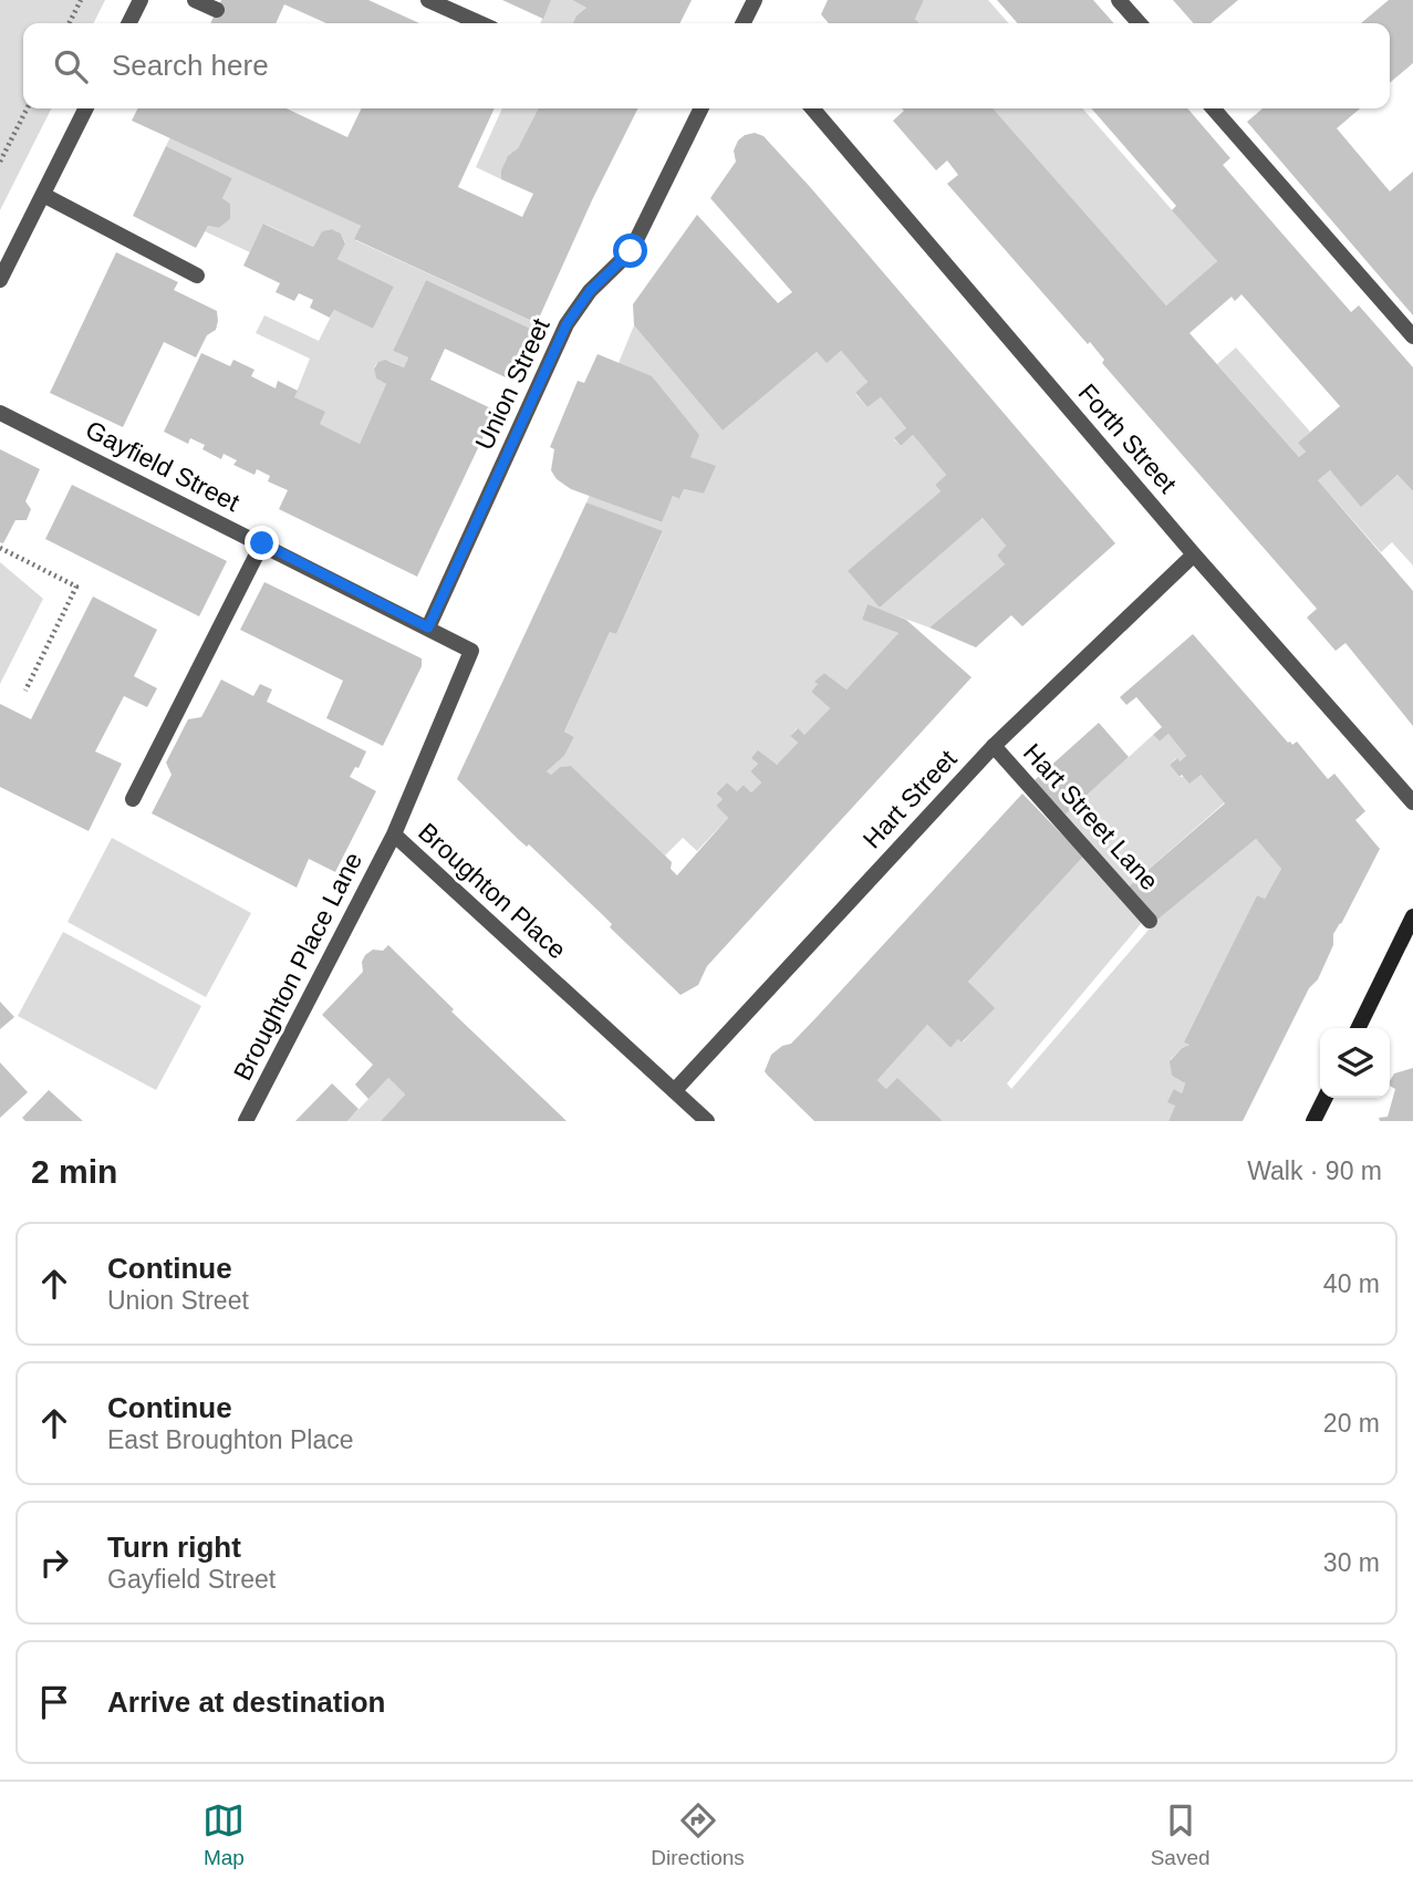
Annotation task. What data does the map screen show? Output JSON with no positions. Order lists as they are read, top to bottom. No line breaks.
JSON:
{"streets":{"street":["Union Street","Forth Street","Gayfield Street","Hart Street","Hart Street Lane","Broughton Place","Broughton Place Lane"]},"crossings":[["Union Street","Gayfield Street"],["Union Street","Broughton Place"],["Forth Street","Hart Street"],["Gayfield Street","Broughton Place"],["Hart Street","Hart Street Lane"],["Hart Street","Broughton Place"],["Broughton Place","Broughton Place Lane"]],"page":{"search":"Search here","heading":["2 min","Walk · 90 m"],"list":[["Continue","Union Street","40 m"],["Continue","East Broughton Place","20 m"],["Turn right","Gayfield Street","30 m"],"Arrive at destination"],"nav":["Map","Directions","Saved"]}}
